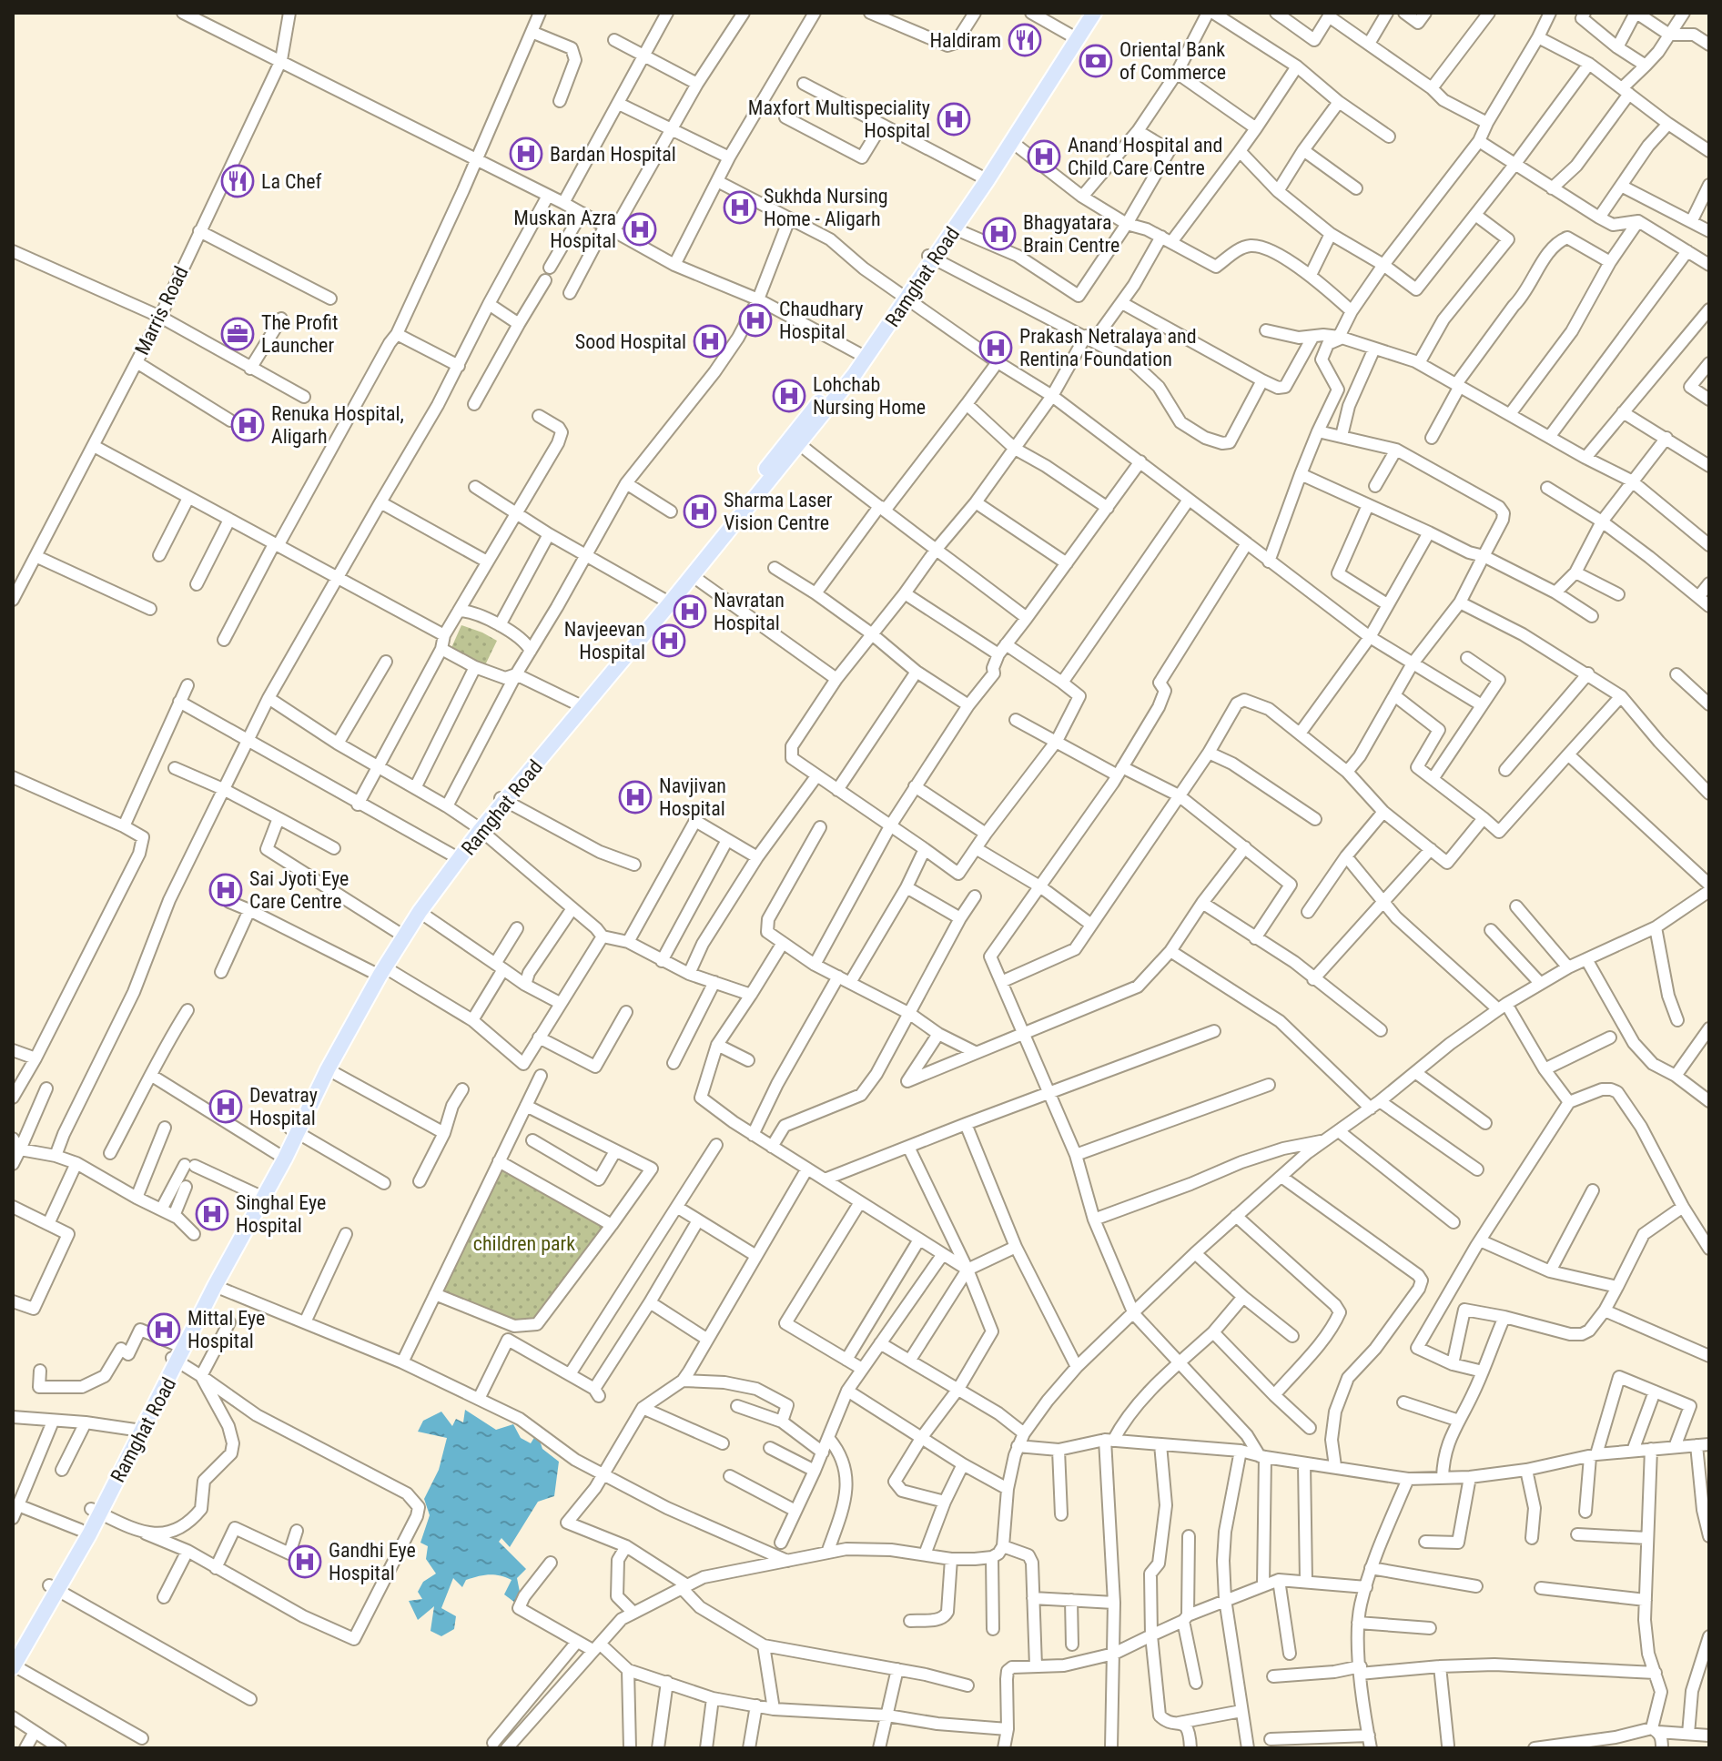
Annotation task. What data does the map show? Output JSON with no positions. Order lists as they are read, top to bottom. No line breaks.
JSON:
{"streets":{"main road":["Ramghat Road"],"street":["Marris Road"]},"parks":["children park"],"places":{"restaurant":["Haldiram","La Chef"],"bank":["Oriental Bank of Commerce"],"hospital":["Maxfort Multispeciality Hospital","Bardan Hospital","Anand Hospital and Child Care Centre","Sukhda Nursing Home - Aligarh","Muskan Azra Hospital","Bhagyatara Brain Centre","Chaudhary Hospital","Sood Hospital","Prakash Netralaya and Rentina Foundation","Lohchab Nursing Home","Renuka Hospital, Aligarh","Sharma Laser Vision Centre","Navratan Hospital","Navjeevan Hospital","Navjivan Hospital","Sai Jyoti Eye Care Centre","Devatray Hospital","Singhal Eye Hospital","Mittal Eye Hospital","Gandhi Eye Hospital"],"office":["The Profit Launcher"]}}
